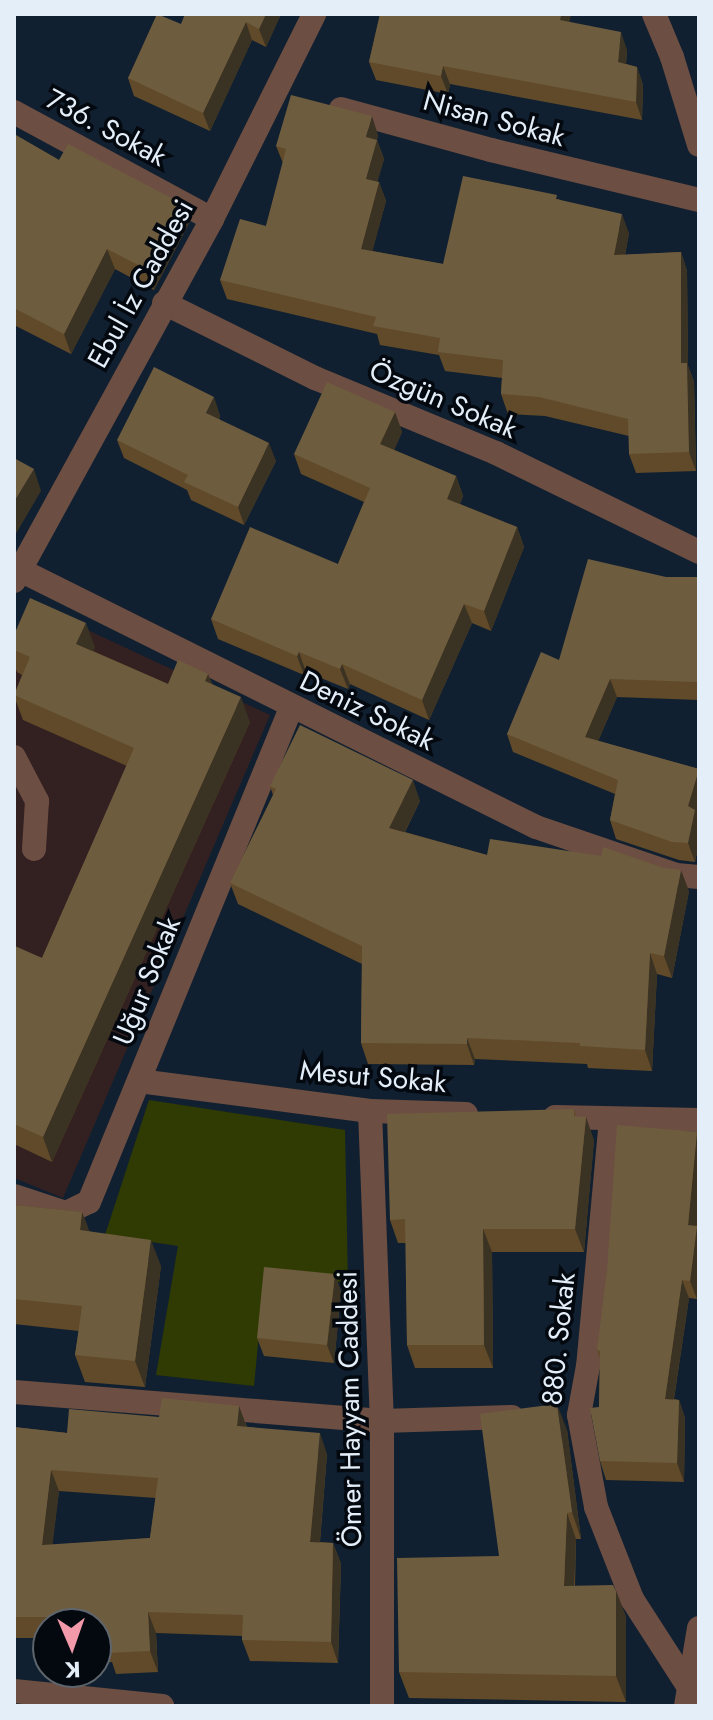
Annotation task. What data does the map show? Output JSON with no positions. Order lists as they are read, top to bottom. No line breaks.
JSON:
{"streets":{"street":["Nisan Sokak","736. Sokak","Ebul İz Caddesi","Özgün Sokak","Deniz Sokak","Uğur Sokak","Mesut Sokak","880. Sokak","Ömer Hayyam Caddesi"]},"crossings":[["Nisan Sokak","Ebul İz Caddesi"],["736. Sokak","Ebul İz Caddesi"],["Ebul İz Caddesi","Özgün Sokak"],["Ebul İz Caddesi","Deniz Sokak"],["Deniz Sokak","Uğur Sokak"],["Uğur Sokak","Mesut Sokak"],["Mesut Sokak","Ömer Hayyam Caddesi"]],"north":"bottom"}
